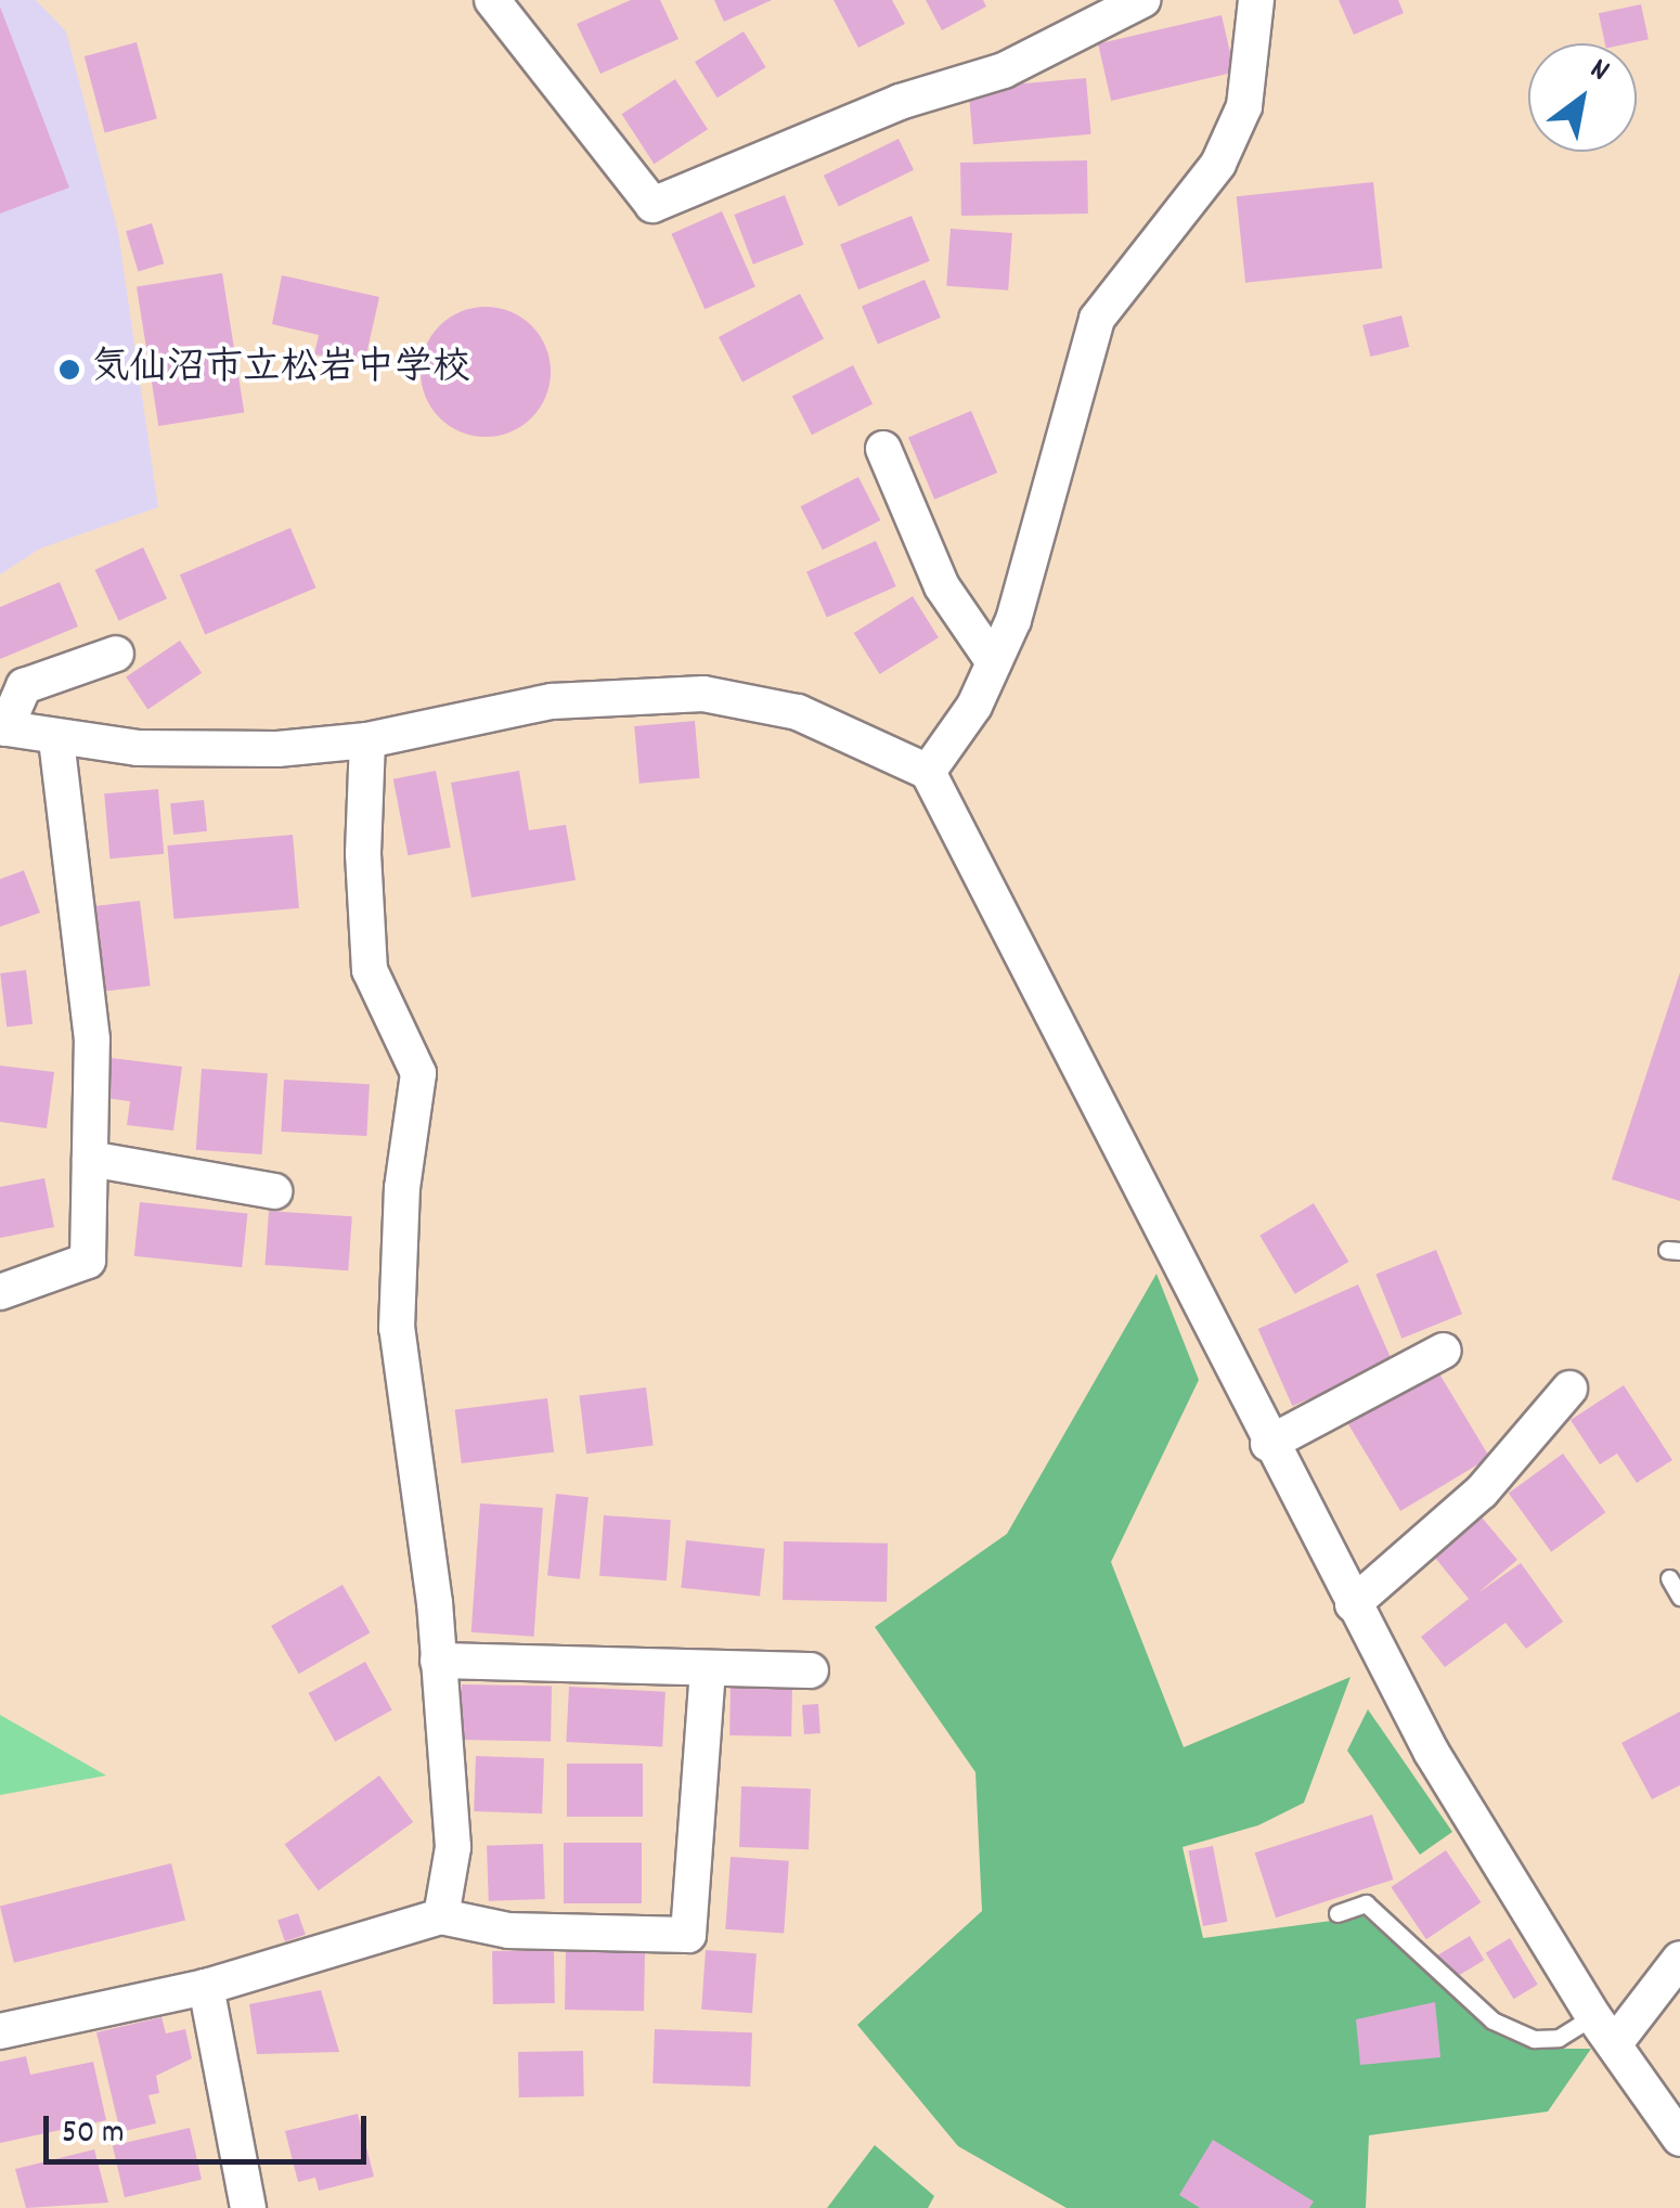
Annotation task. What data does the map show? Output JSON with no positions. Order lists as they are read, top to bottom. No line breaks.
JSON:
{"places":["気仙沼市立松岩中学校"],"scale_bar":"50 m","north":"top right"}
